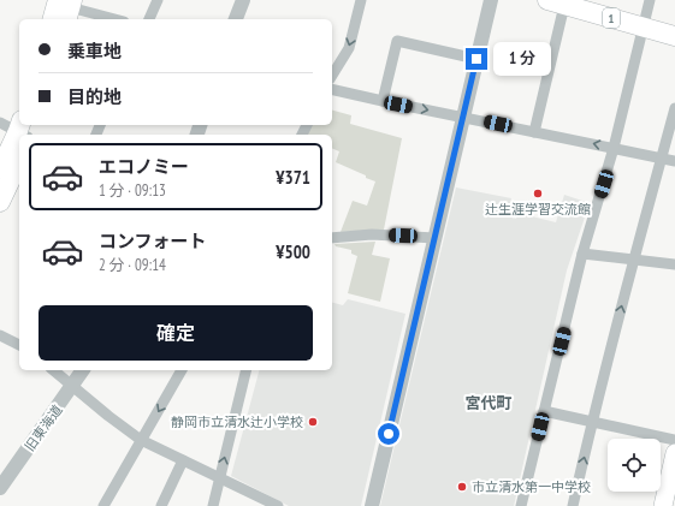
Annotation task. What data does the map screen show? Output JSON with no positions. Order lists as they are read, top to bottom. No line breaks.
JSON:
{"streets":{"highway":["1"],"street":["旧東海道"]},"districts":["宮代町"],"places":["辻生涯学習交流館","静岡市立清水辻小学校","市立清水第一中学校"],"page":{"banner":["乗車地","目的地"],"bubble":"1 分","list":[{"name":"エコノミー","note":"1 分 · 09:13","value":"¥371"},{"name":"コンフォート","note":"2 分 · 09:14","value":"¥500"}],"buttons":"確定"}}
